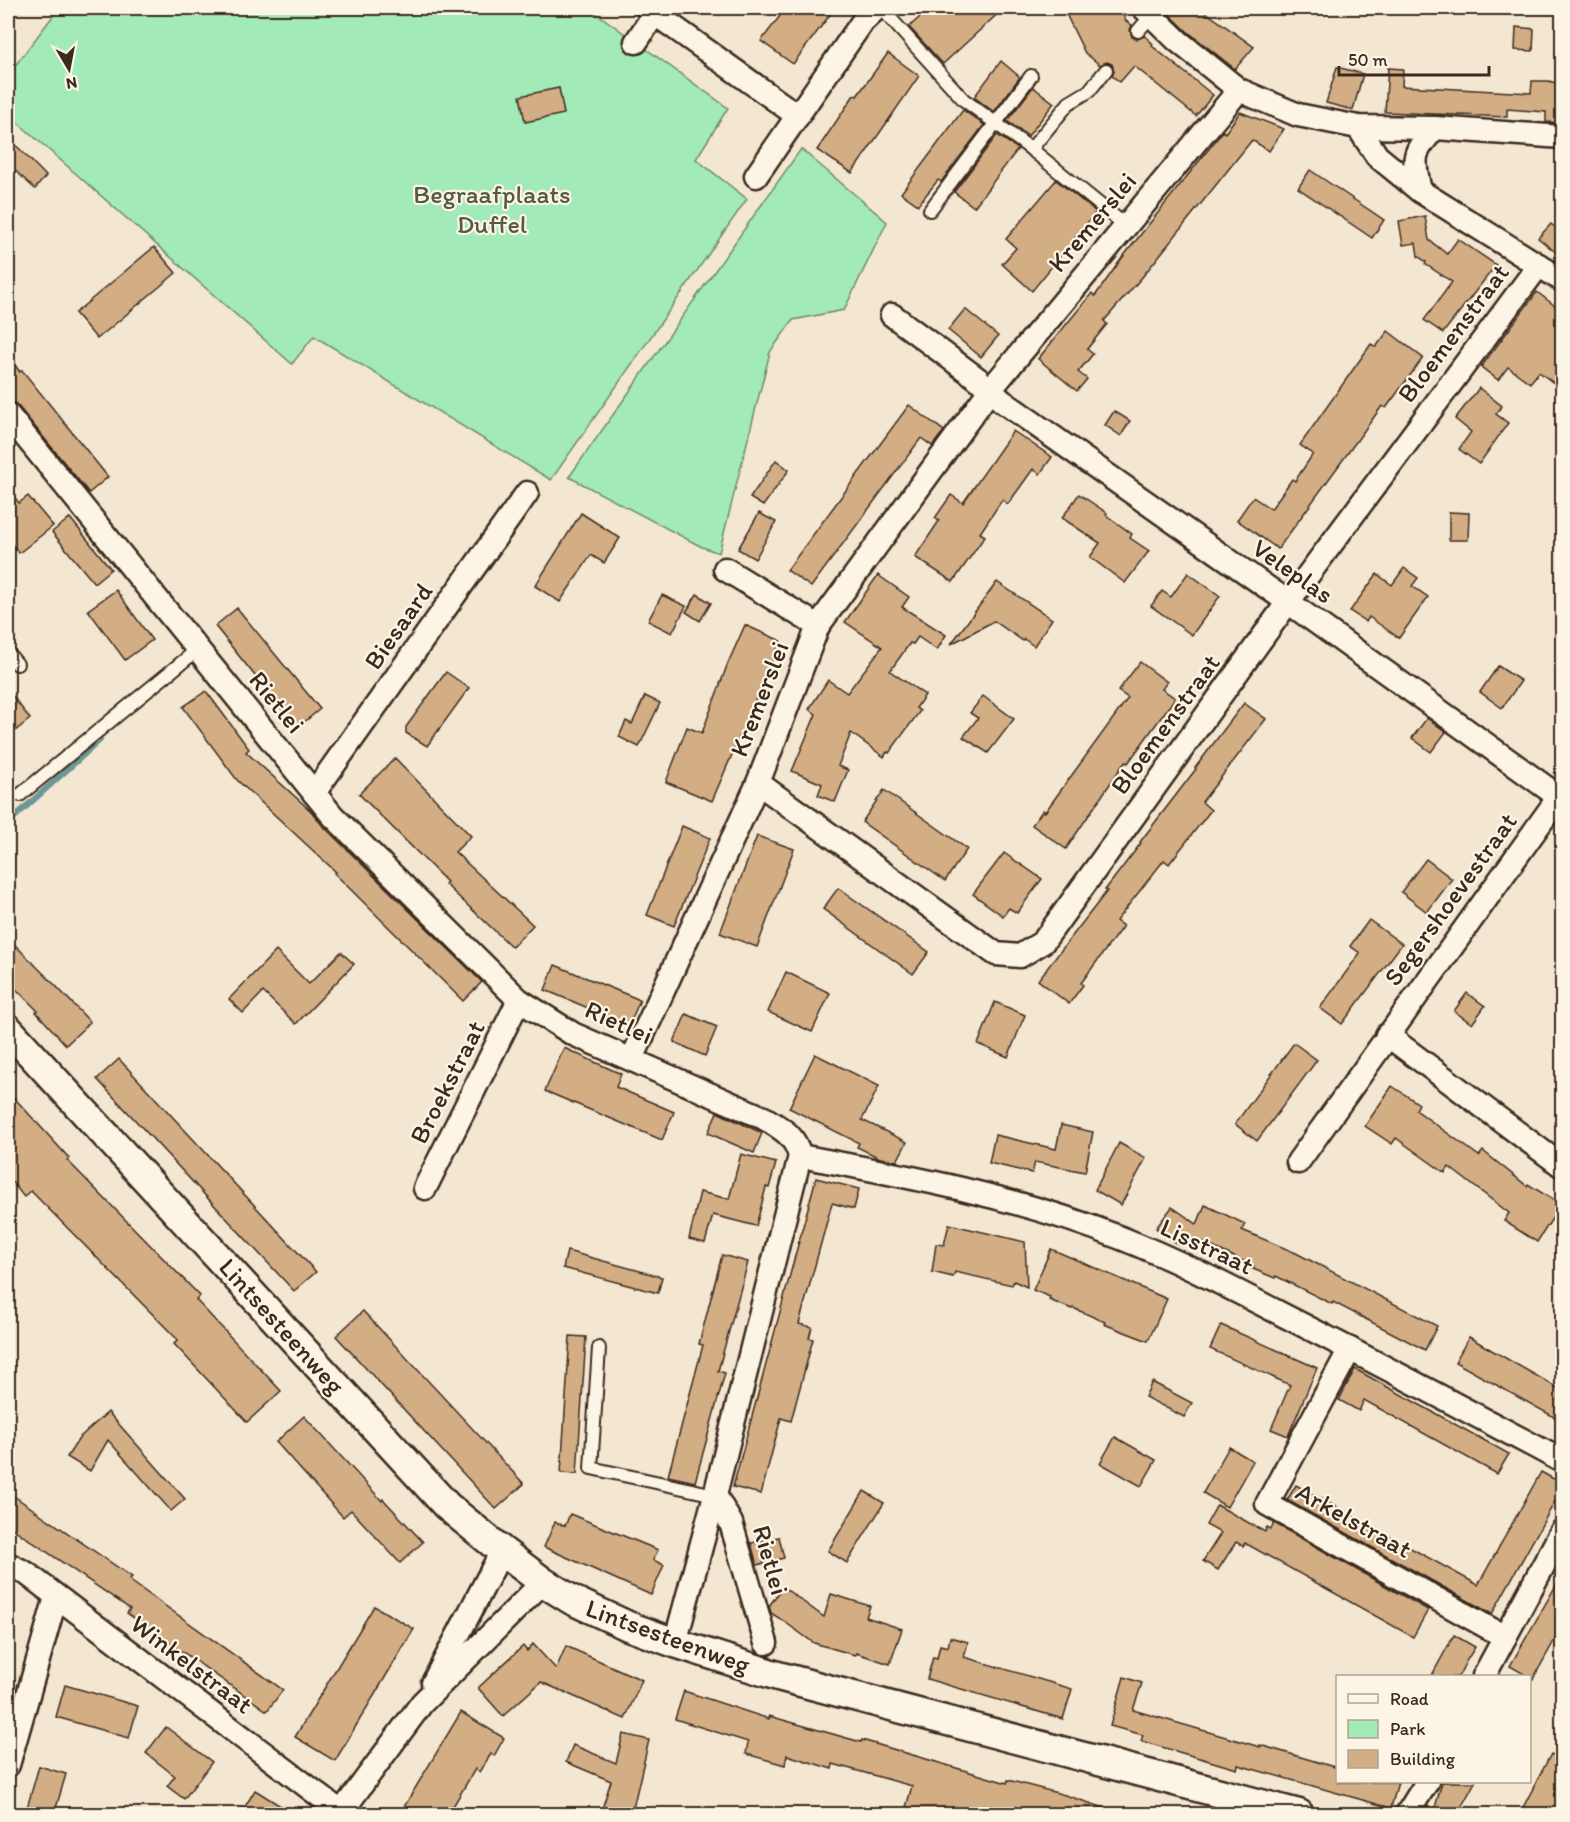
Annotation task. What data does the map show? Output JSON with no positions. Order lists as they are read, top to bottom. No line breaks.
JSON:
{"streets":{"street":["Kremerslei","Bloemenstraat","Veleplas","Biesaard","Rietlei","Segershoevestraat","Broekstraat","Lisstraat","Lintsesteenweg","Arkelstraat","Winkelstraat"]},"crossings":[["Kremerslei","Bloemenstraat"],["Kremerslei","Veleplas"],["Kremerslei","Rietlei"],["Bloemenstraat","Veleplas"],["Veleplas","Segershoevestraat"],["Biesaard","Rietlei"],["Rietlei","Broekstraat"],["Rietlei","Lisstraat"],["Lisstraat","Arkelstraat"]],"parks":["Begraafplaats Duffel"],"legend":["Road","Park","Building"],"scale_bar":"50 m","north":"bottom"}
